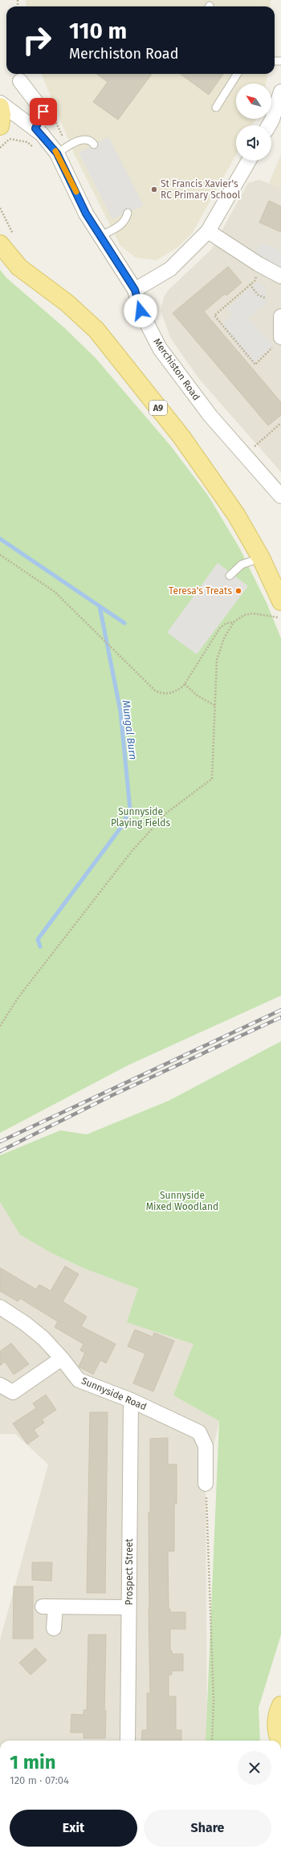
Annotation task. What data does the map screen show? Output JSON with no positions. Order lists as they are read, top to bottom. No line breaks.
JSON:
{"streets":{"main road":["A9"],"street":["Merchiston Road","Sunnyside Road","Prospect Street"]},"crossings":[["Sunnyside Road","Prospect Street"]],"water":["Mungal Burn"],"parks":["Sunnyside Playing Fields","Sunnyside Mixed Woodland"],"places":["St Francis Xavier's RC Primary School","Teresa's Treats"],"north":"top left","page":{"turn":["110 m","Merchiston Road"],"heading":["1 min","120 m · 07:04"],"buttons":["Exit","Share"]}}
